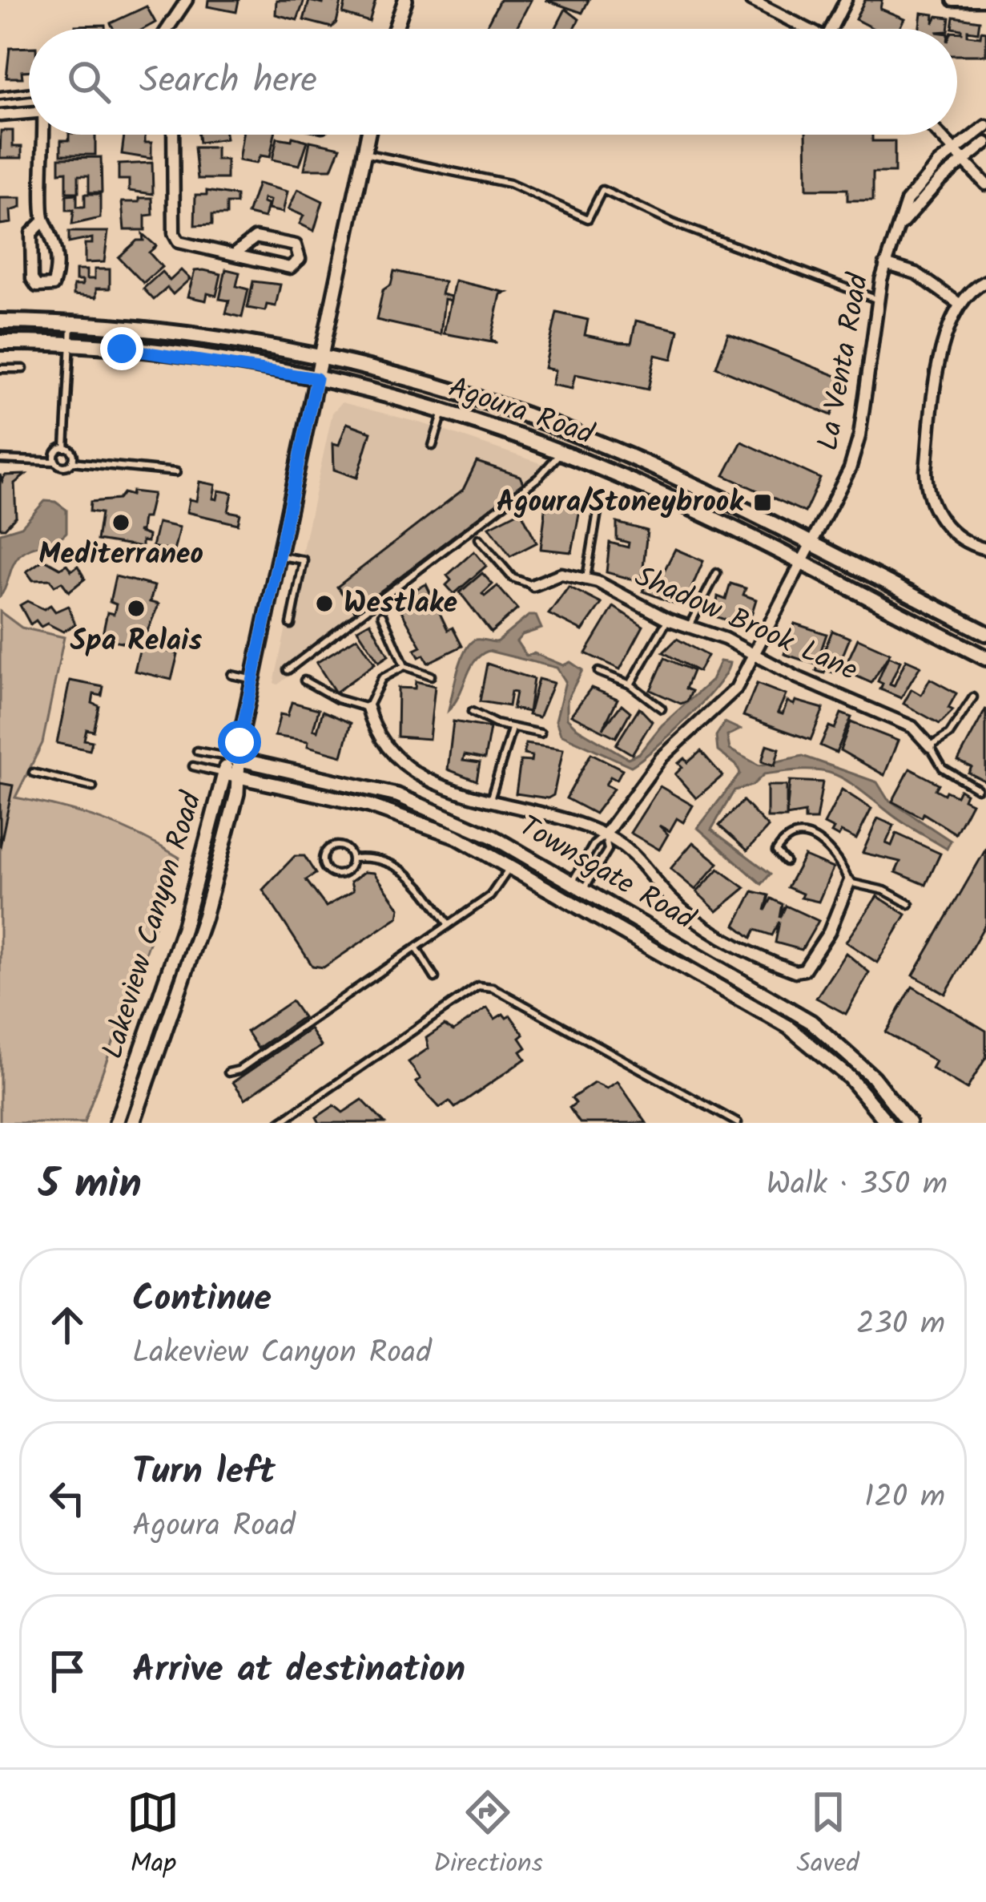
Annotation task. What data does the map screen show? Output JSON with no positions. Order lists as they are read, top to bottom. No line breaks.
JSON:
{"streets":{"main road":["Agoura Road"],"street":["La Venta Road","Shadow Brook Lane","Townsgate Road","Lakeview Canyon Road"]},"crossings":[["La Venta Road","Agoura Road"],["La Venta Road","Shadow Brook Lane"],["Agoura Road","Lakeview Canyon Road"],["Townsgate Road","Lakeview Canyon Road"]],"places":{"transit":["Agoura/Stoneybrook"],"other":["Mediterraneo","Westlake","Spa Relais"]},"page":{"search":"Search here","heading":["5 min","Walk · 350 m"],"list":[["Continue","Lakeview Canyon Road","230 m"],["Turn left","Agoura Road","120 m"],"Arrive at destination"],"nav":["Map","Directions","Saved"]}}
